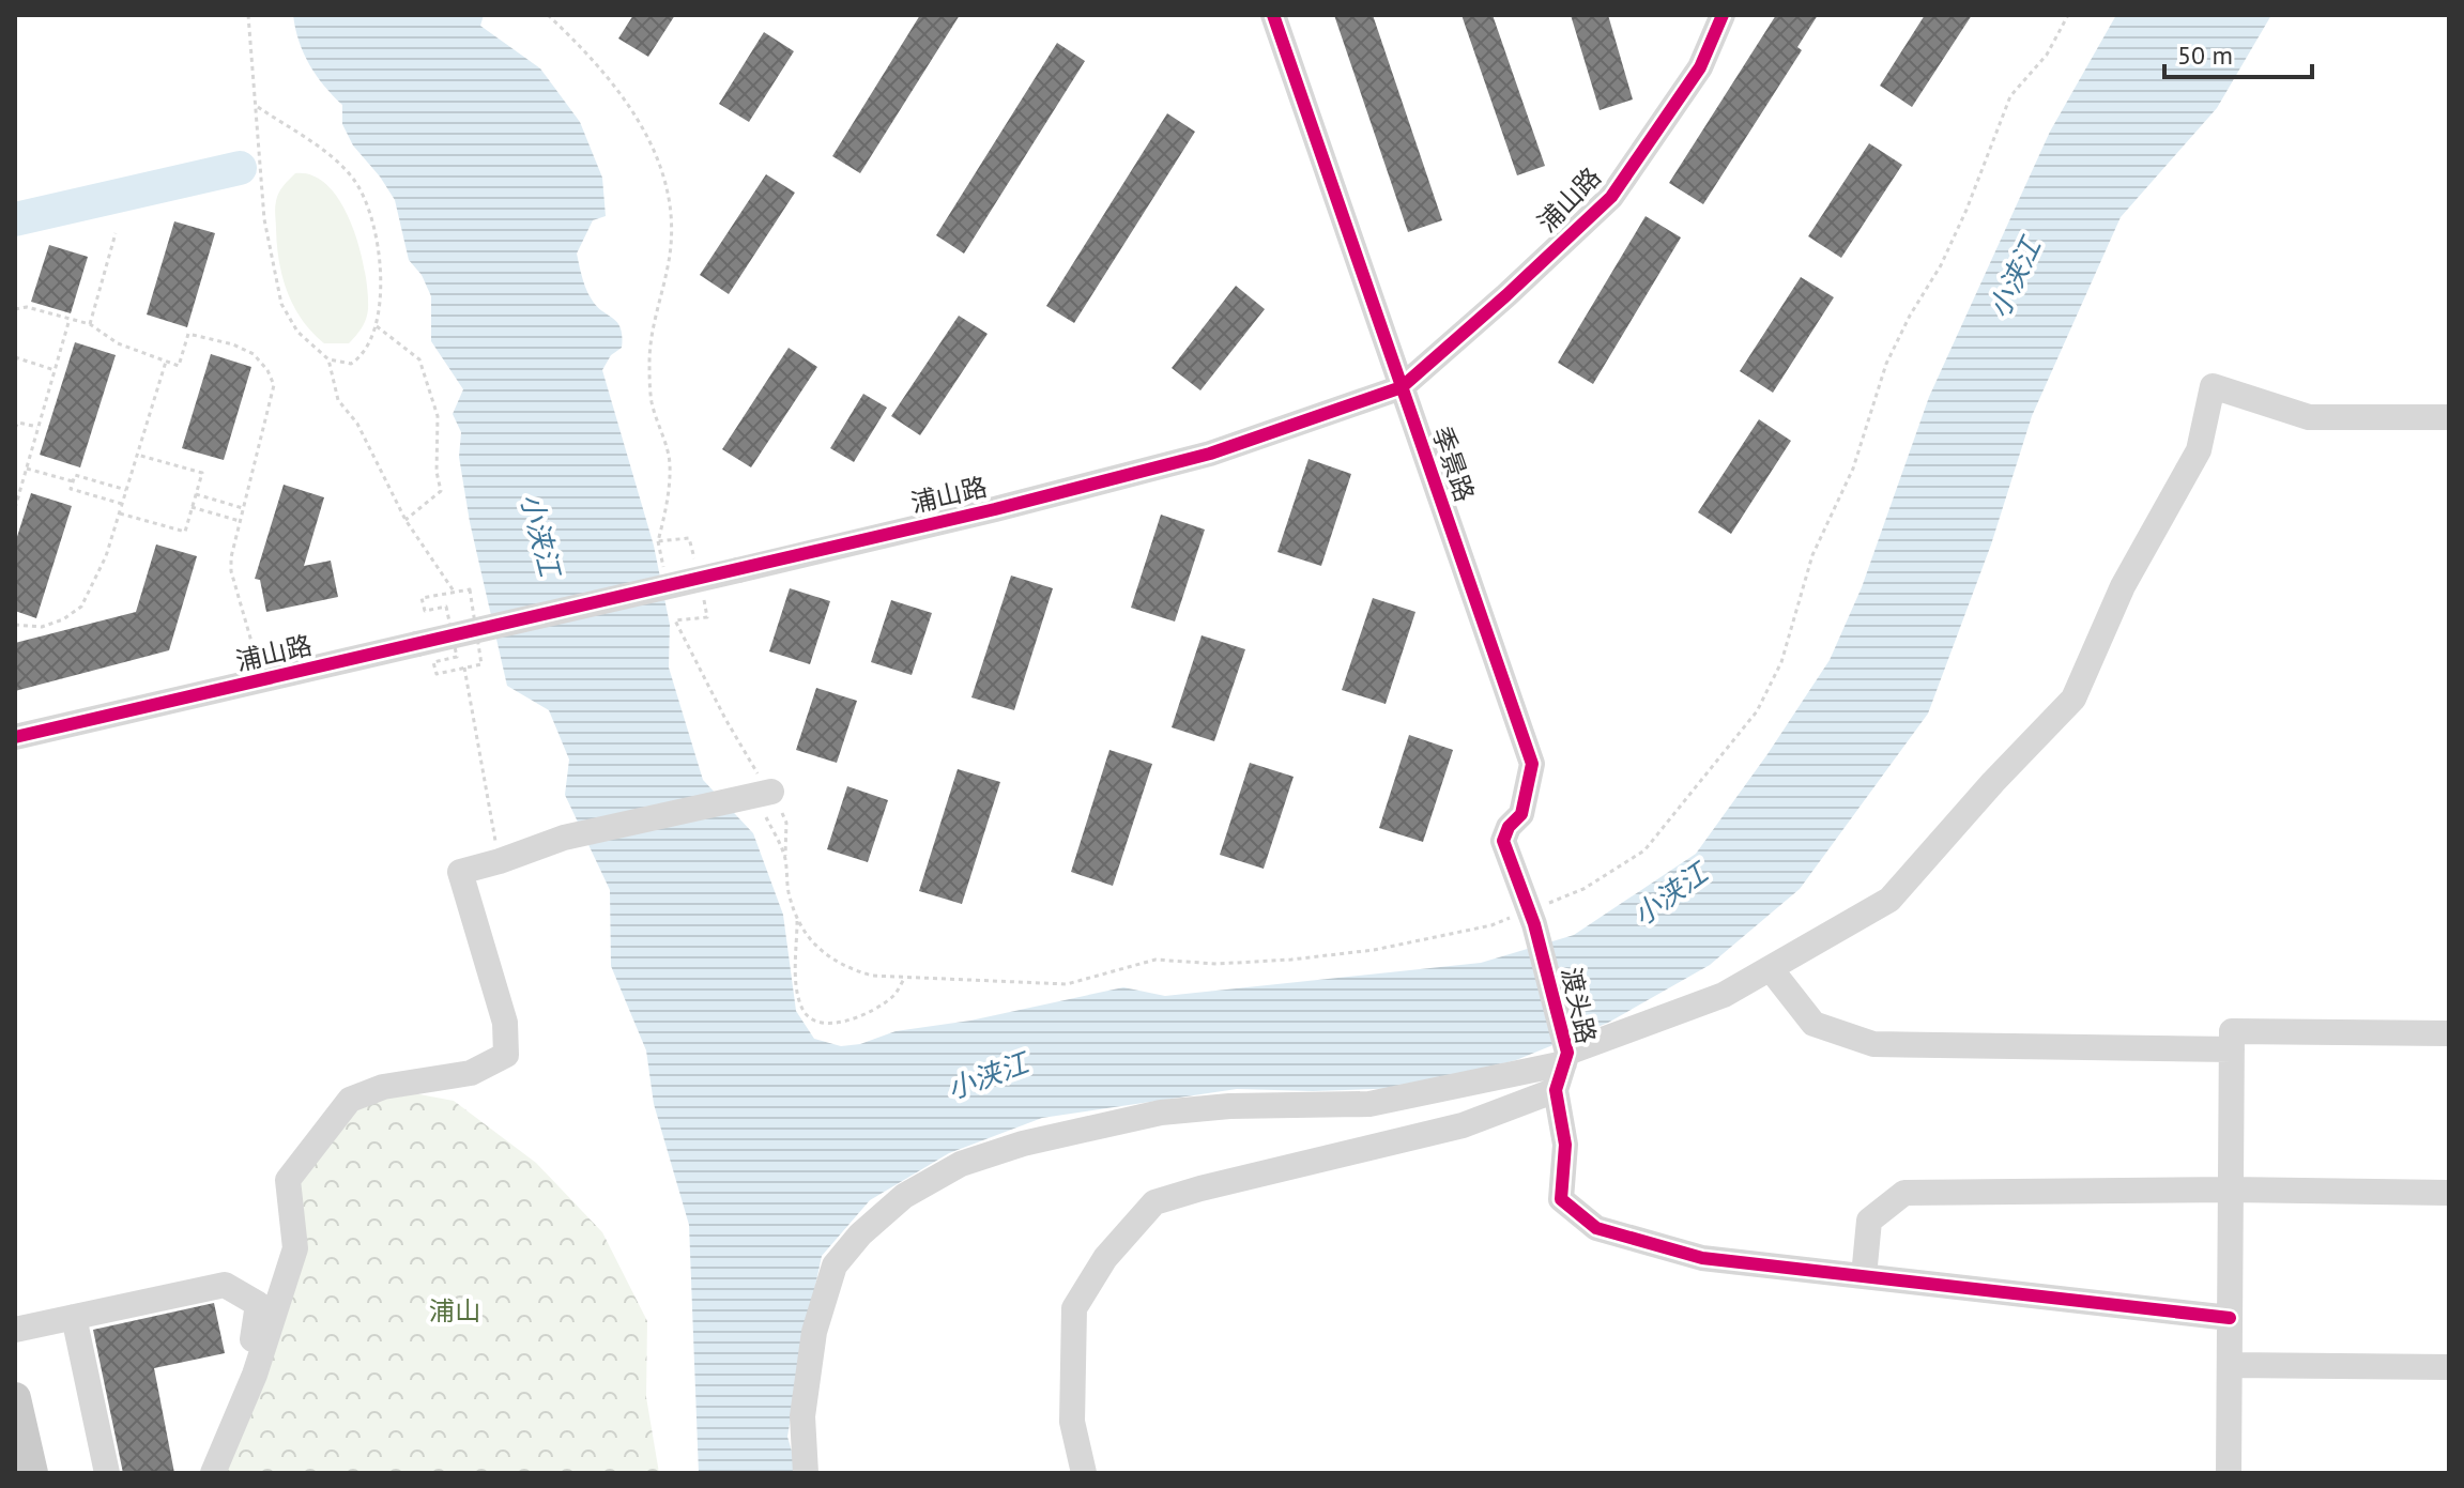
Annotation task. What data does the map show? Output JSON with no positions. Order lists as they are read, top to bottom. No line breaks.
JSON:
{"streets":{"street":["浦山路","季景路","渡头路"]},"crossings":[["浦山路","季景路"],["季景路","渡头路"]],"water":["小浃江"],"parks":["浦山"],"scale_bar":"50 m"}
